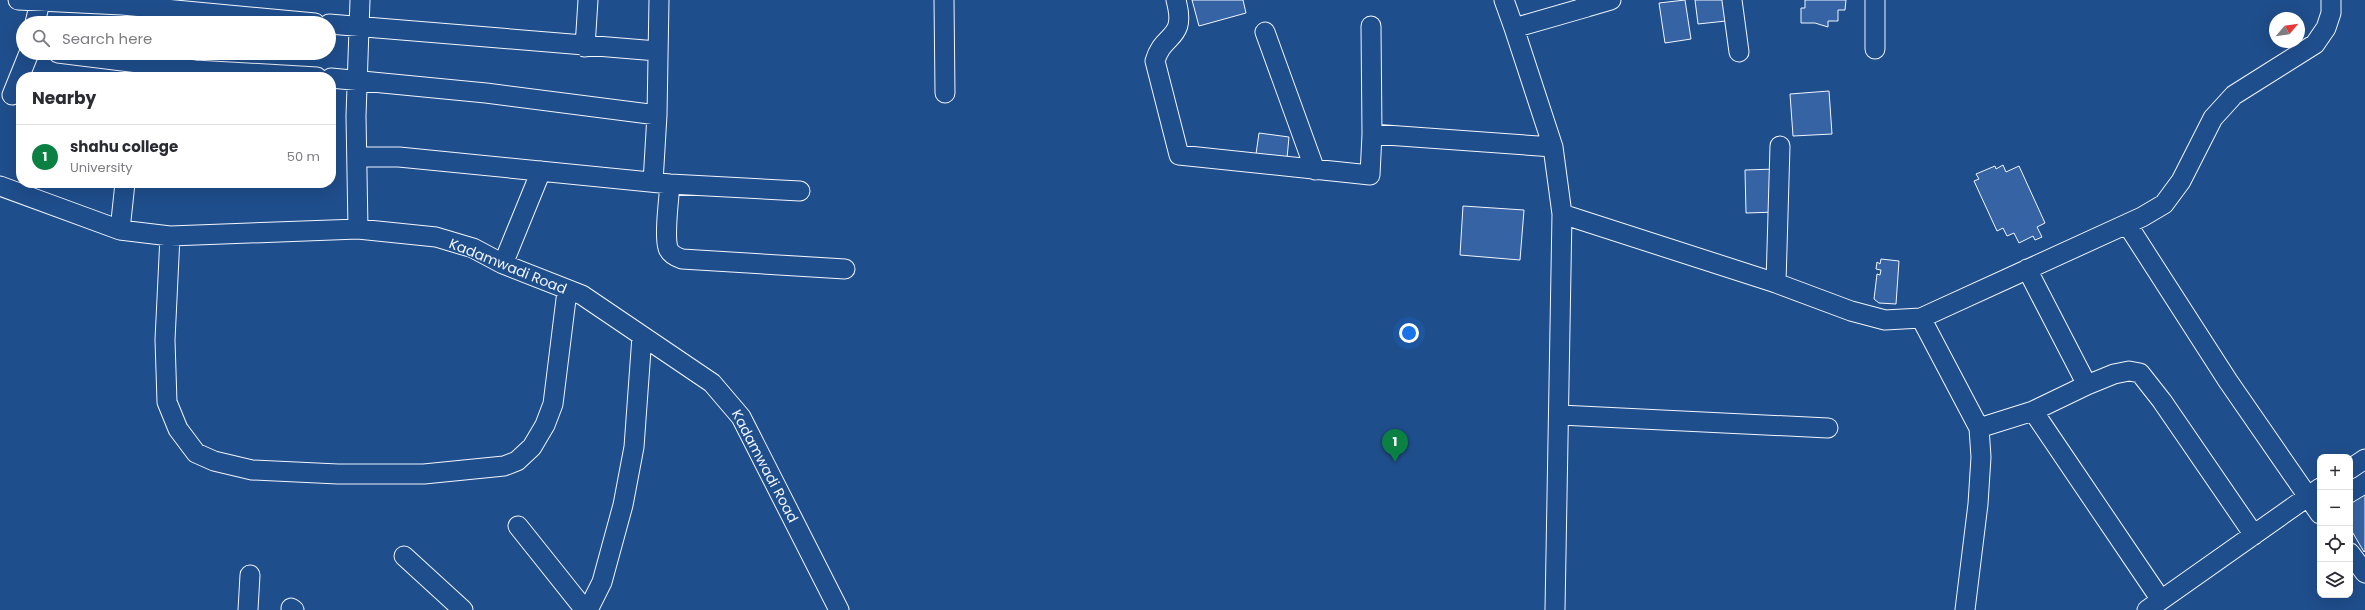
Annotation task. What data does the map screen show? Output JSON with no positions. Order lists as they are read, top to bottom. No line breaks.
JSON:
{"streets":{"street":["Kadamwadi Road"]},"north":"top right","page":{"search":"Search here","heading":"Nearby","list":[{"mark":"1","name":"shahu college","note":"University","value":"50 m"}],"pins":"1","map_buttons":["+","−"]}}
